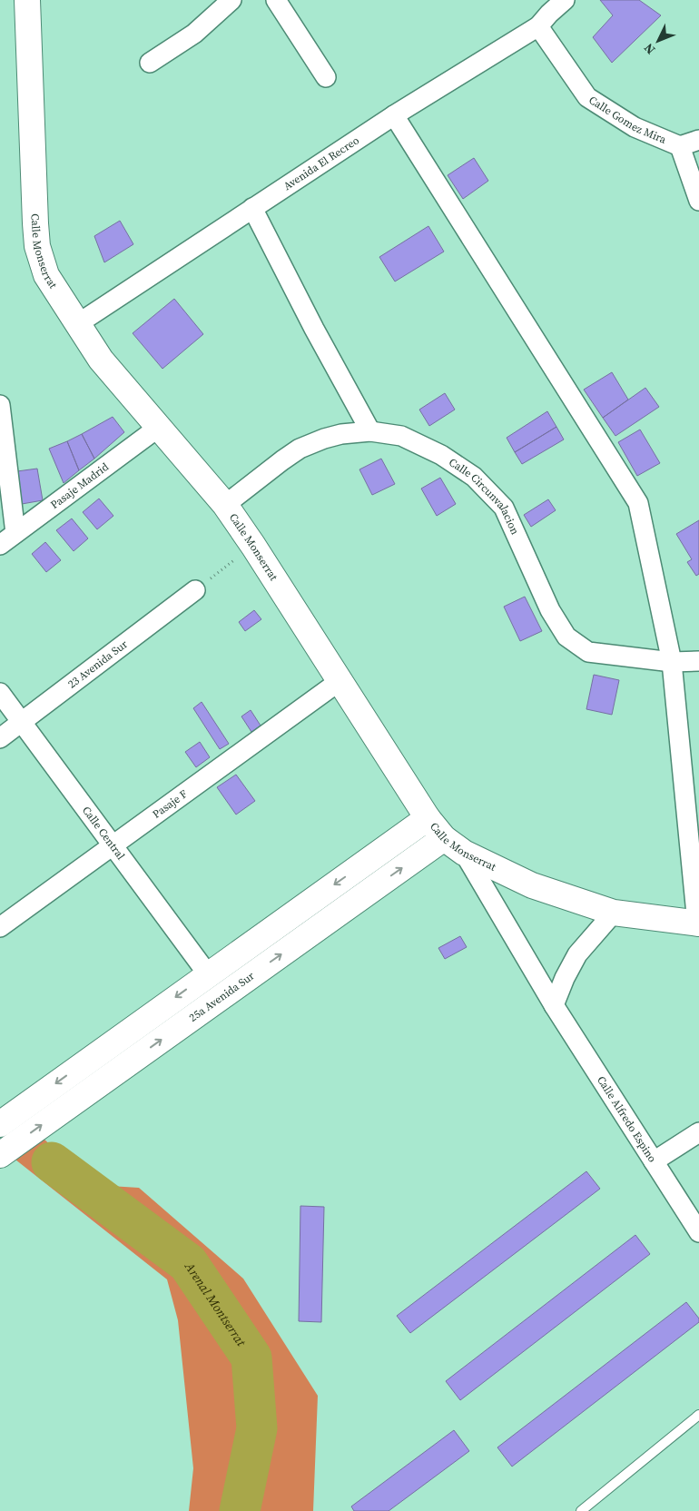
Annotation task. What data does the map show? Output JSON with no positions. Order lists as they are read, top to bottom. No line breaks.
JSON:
{"streets":{"street":["Calle Gomez Mira","Avenida El Recreo","Calle Monserrat","Pasaje Madrid","Calle Circunvalacion","23 Avenida Sur","Pasaje F","Calle Central","25a Avenida Sur","Calle Alfredo Espino"]},"crossings":[["Calle Gomez Mira","Avenida El Recreo"],["Avenida El Recreo","Calle Monserrat"],["Calle Monserrat","Pasaje Madrid"],["Calle Monserrat","Calle Circunvalacion"],["Calle Monserrat","Pasaje F"],["Calle Monserrat","25a Avenida Sur"],["Calle Monserrat","Calle Alfredo Espino"],["23 Avenida Sur","Calle Central"],["Pasaje F","Calle Central"]],"water":["Arenal Montserrat"],"north":"bottom left"}
